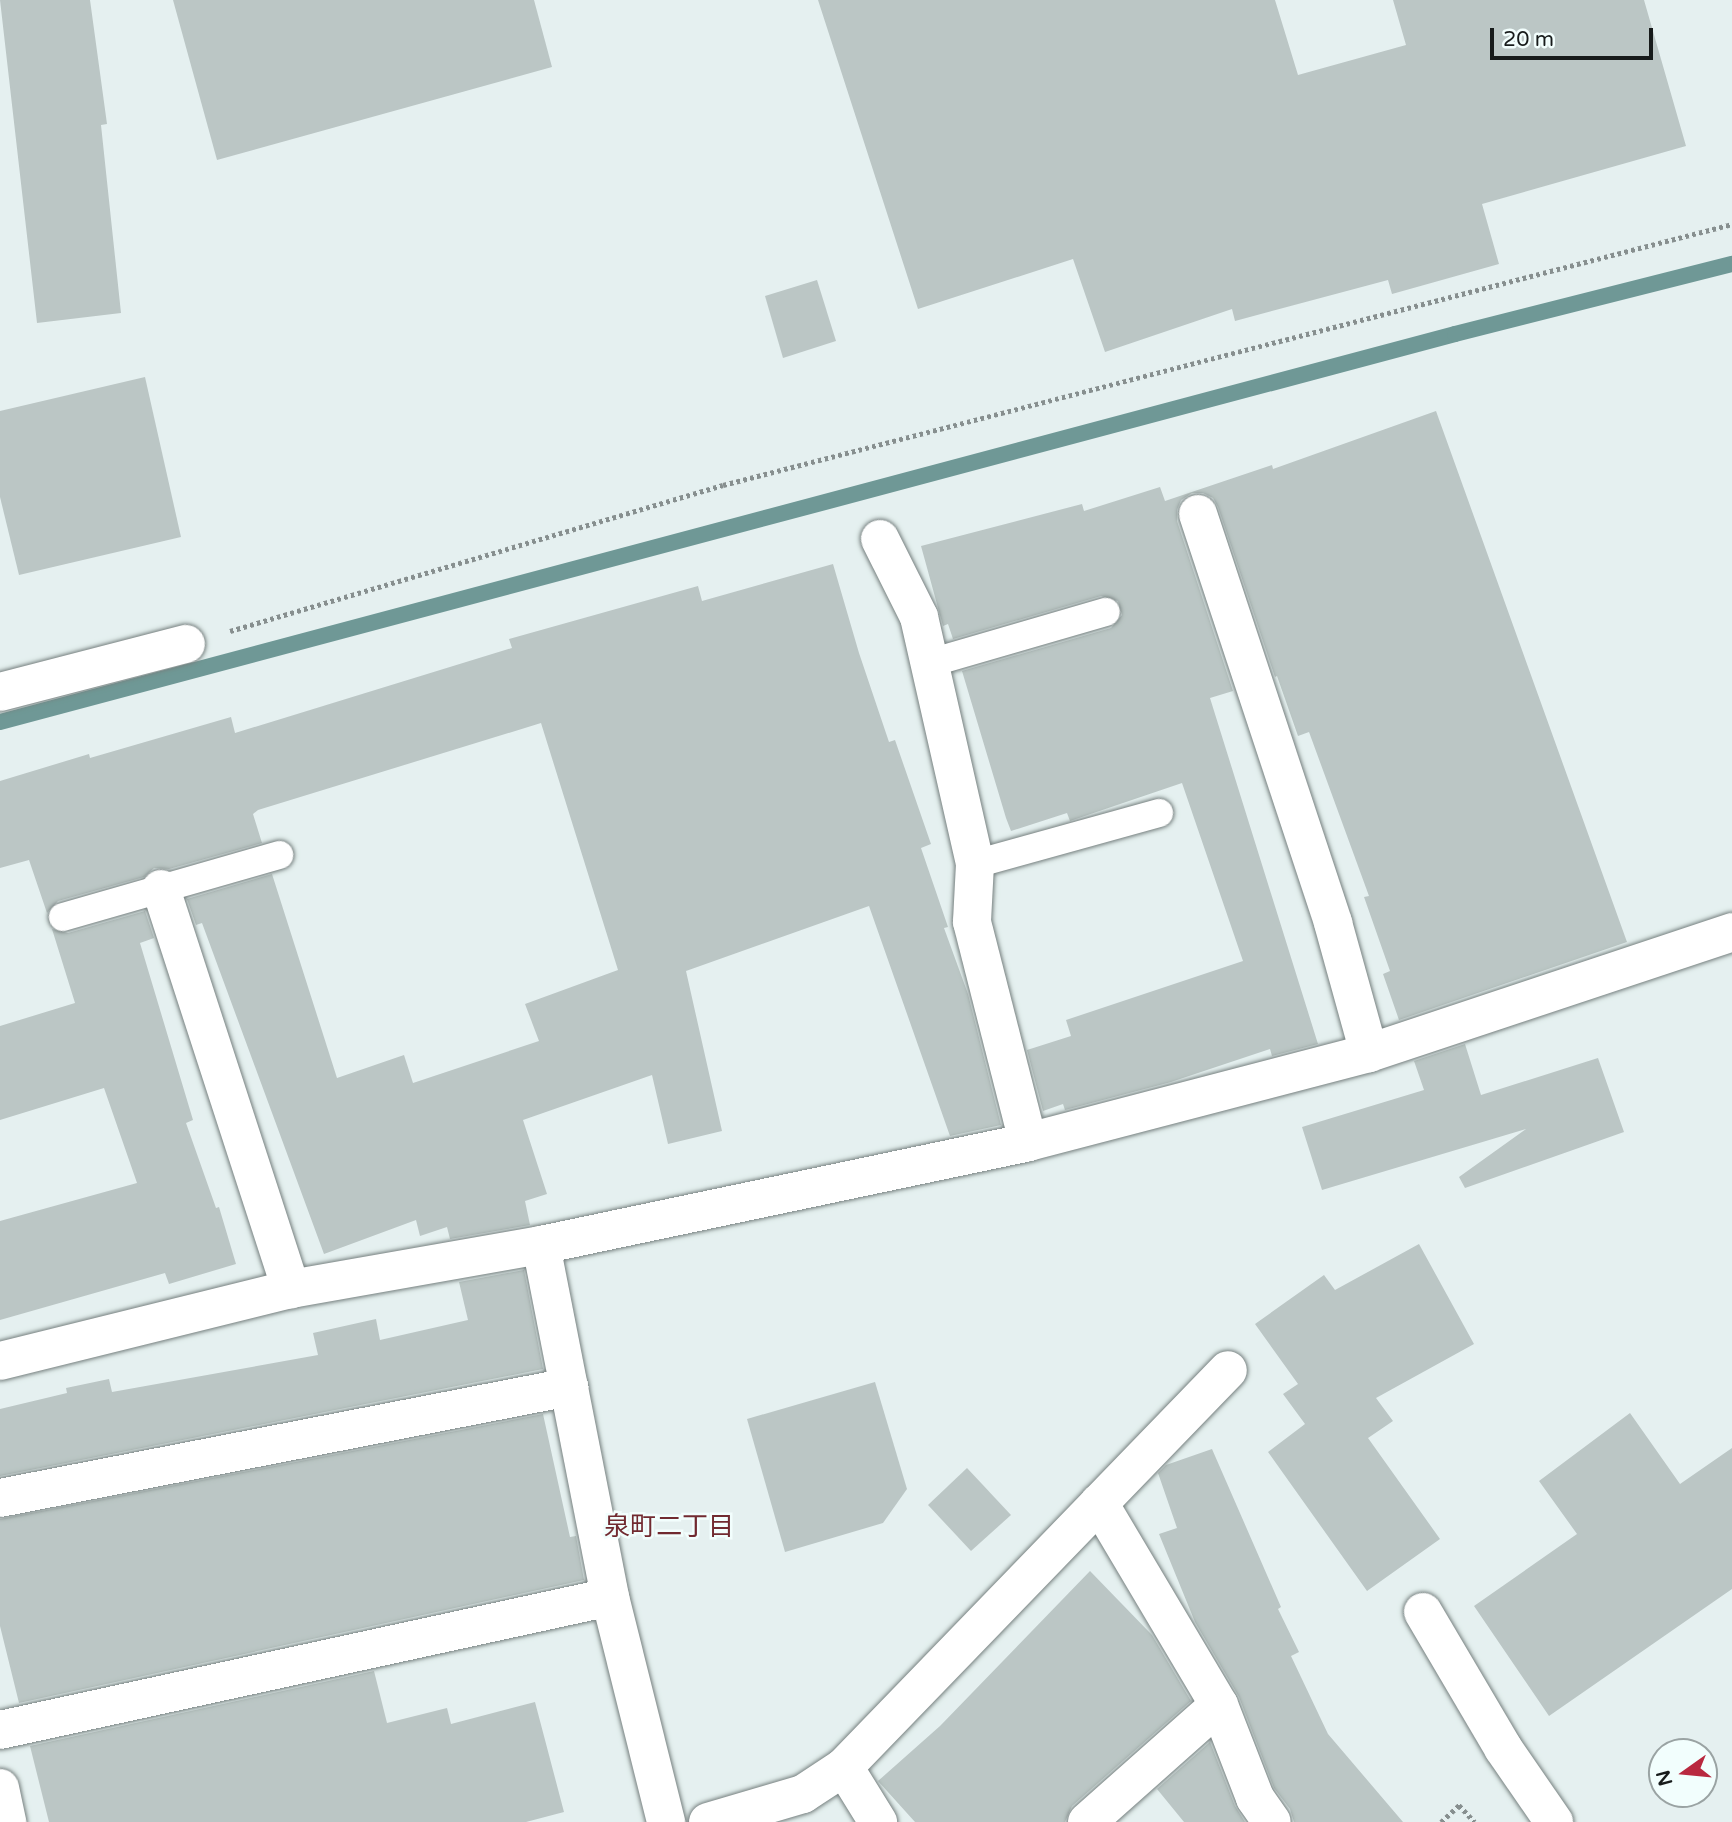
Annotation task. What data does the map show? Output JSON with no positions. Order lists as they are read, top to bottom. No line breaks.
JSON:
{"districts":["泉町二丁目"],"scale_bar":"20 m","north":"left"}
